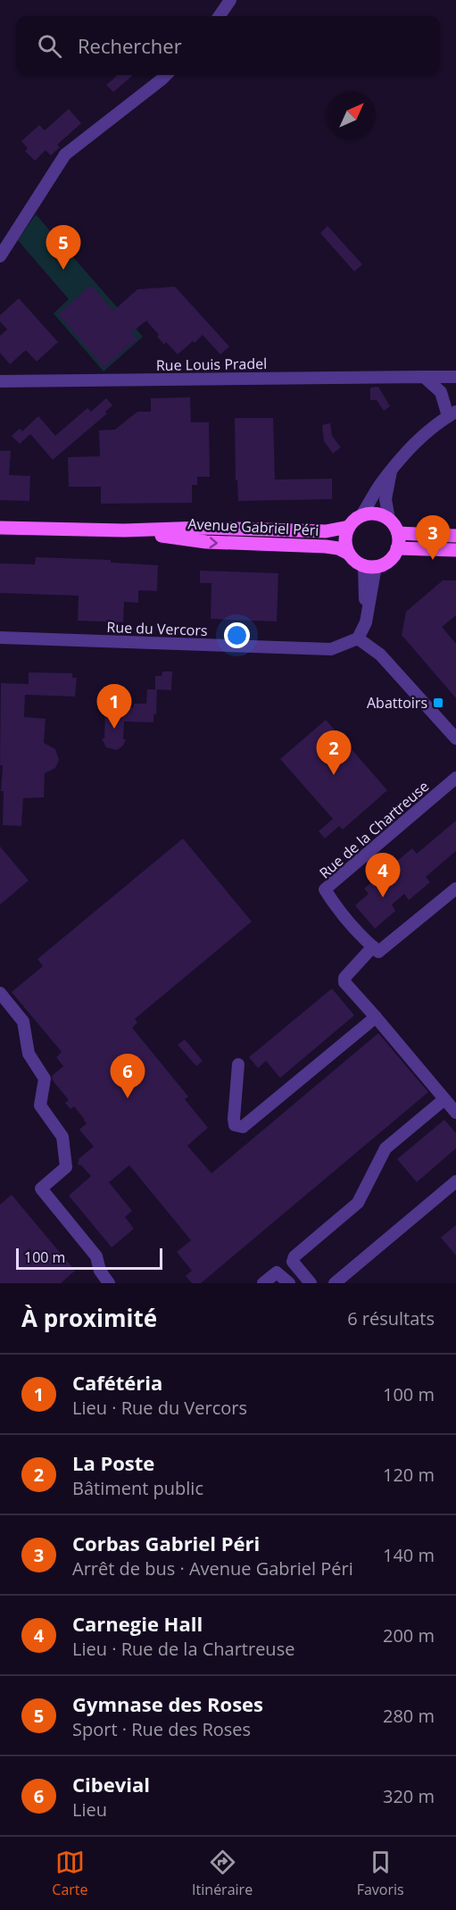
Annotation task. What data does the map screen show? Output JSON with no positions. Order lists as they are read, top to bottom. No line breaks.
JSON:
{"streets":{"main road":["Avenue Gabriel Péri"],"street":["Rue Louis Pradel","Rue du Vercors","Rue de la Chartreuse"]},"places":{"transit":["Abattoirs"]},"scale_bar":"100 m","north":"top right","page":{"search":"Rechercher","pins":["5","3","1","2","4","6"],"scale":"100 m","heading":["À proximité","6 résultats"],"list":[{"mark":"1","name":"Cafétéria","note":"Lieu · Rue du Vercors","value":"100 m"},{"mark":"2","name":"La Poste","note":"Bâtiment public","value":"120 m"},{"mark":"3","name":"Corbas Gabriel Péri","note":"Arrêt de bus · Avenue Gabriel Péri","value":"140 m"},{"mark":"4","name":"Carnegie Hall","note":"Lieu · Rue de la Chartreuse","value":"200 m"},{"mark":"5","name":"Gymnase des Roses","note":"Sport · Rue des Roses","value":"280 m"},{"mark":"6","name":"Cibevial","note":"Lieu","value":"320 m"}],"nav":["Carte","Itinéraire","Favoris"]}}
